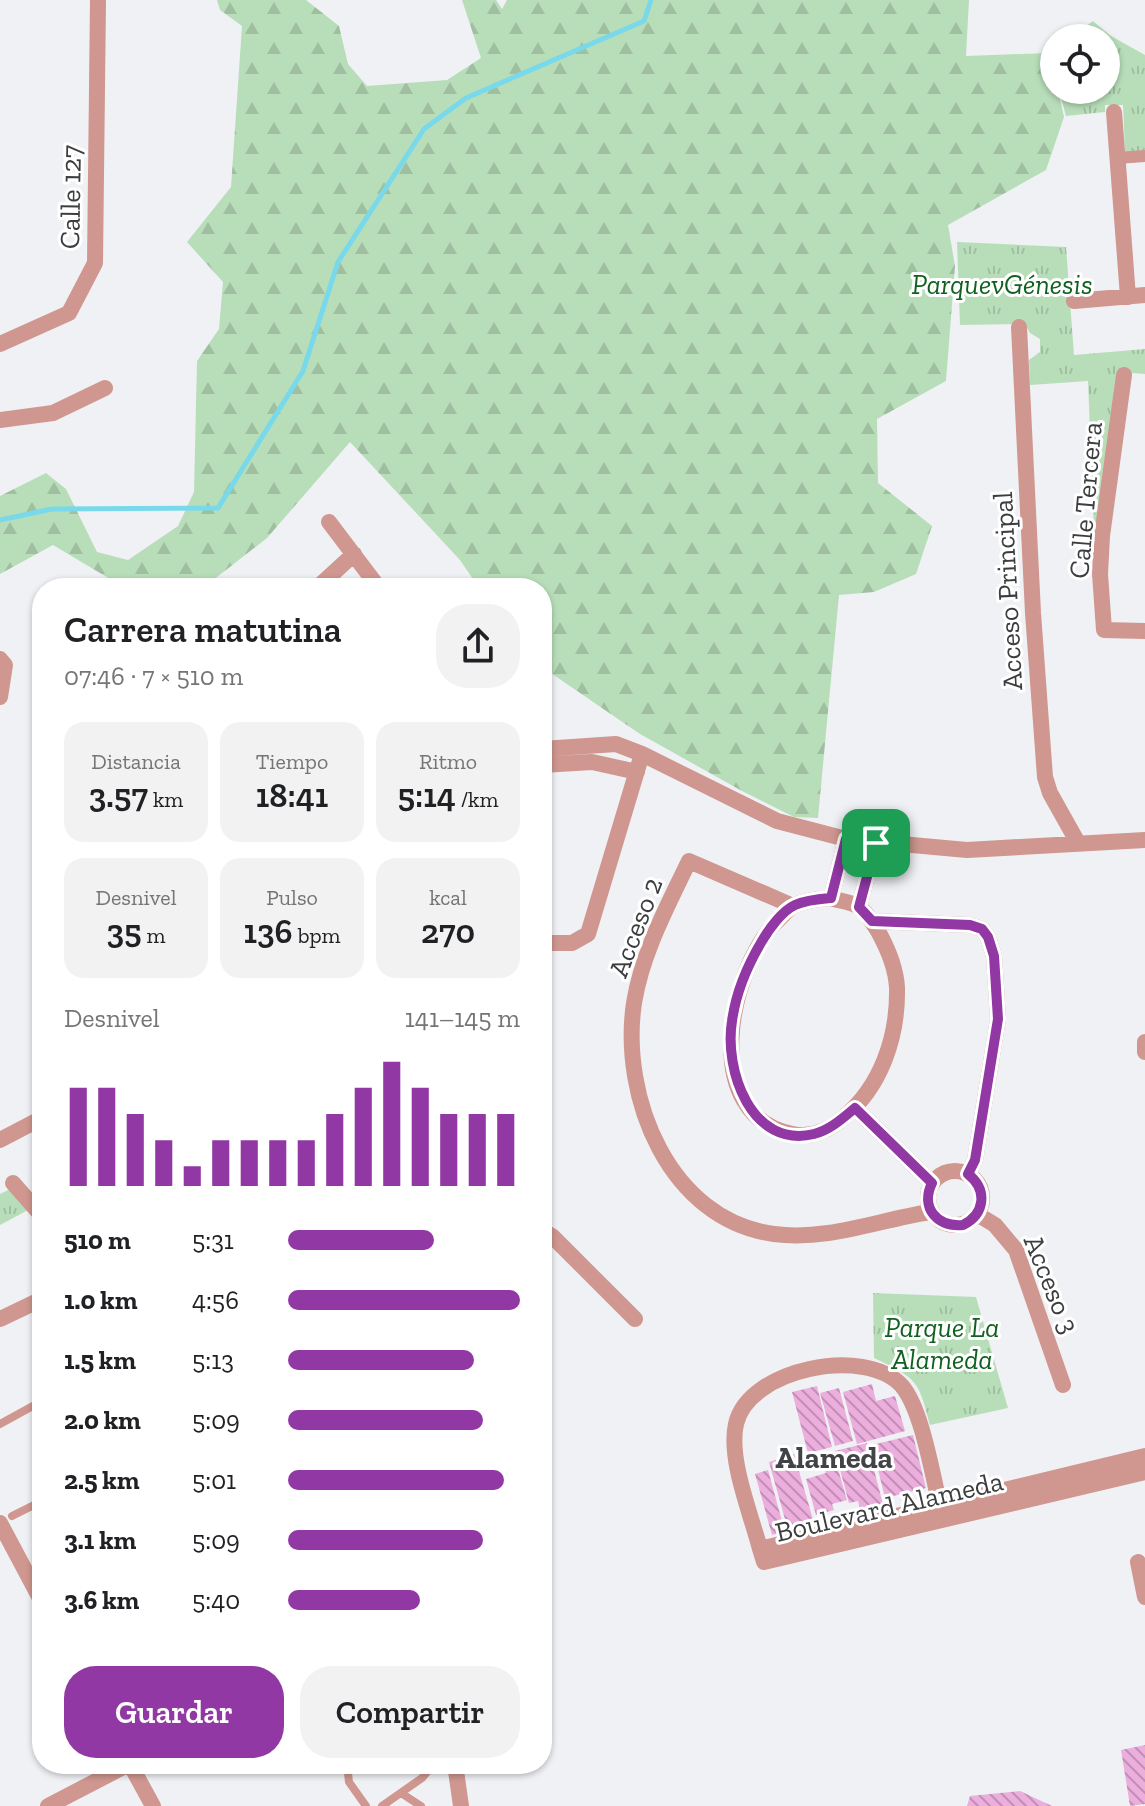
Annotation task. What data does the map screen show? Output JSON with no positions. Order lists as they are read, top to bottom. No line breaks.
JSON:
{"streets":{"street":["Calle 127","Calle Tercera","Acceso Principal","Acceso 2","Acceso 3","Boulevard Alameda"]},"crossings":[["Acceso 2","Acceso 3"]],"districts":["Alameda"],"parks":["ParquevGénesis","Parque La Alameda"],"page":{"heading":["Carrera matutina","07:46 · 7 × 510 m"],"stats":[["Distancia","3.57 km"],["Tiempo","18:41"],["Ritmo","5:14 /km"],["Desnivel","35 m"],["Pulso","136 bpm"],["kcal","270"]],"chart":["Desnivel","141–145 m"],"list":[{"name":"510 m","note":"5:31"},{"name":"1.0 km","note":"4:56"},{"name":"1.5 km","note":"5:13"},{"name":"2.0 km","note":"5:09"},{"name":"2.5 km","note":"5:01"},{"name":"3.1 km","note":"5:09"},{"name":"3.6 km","note":"5:40"}],"buttons":["Guardar","Compartir"]}}
